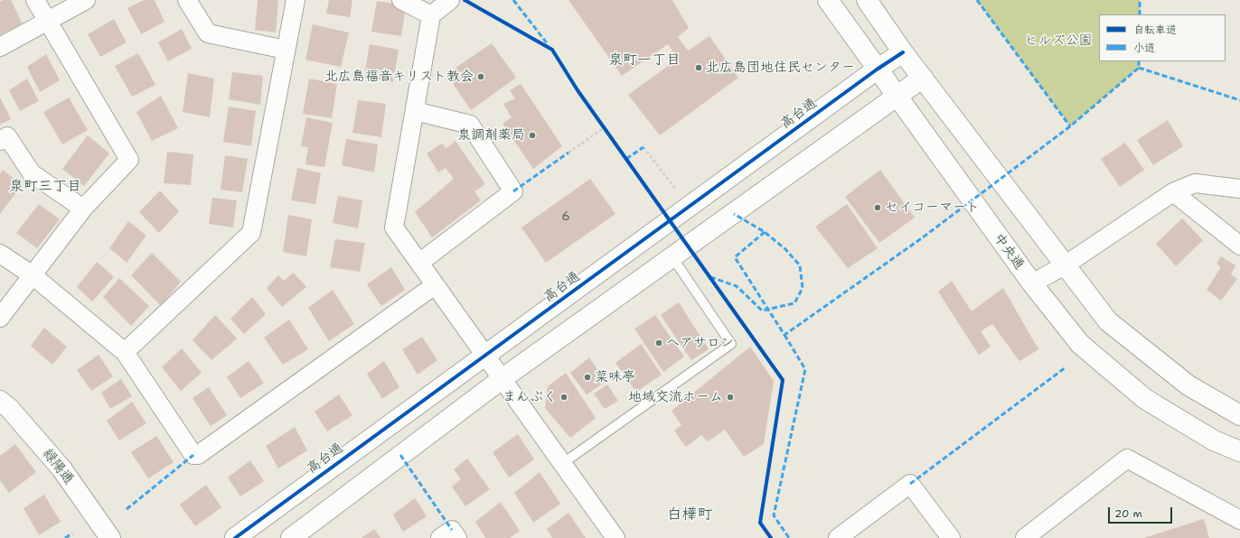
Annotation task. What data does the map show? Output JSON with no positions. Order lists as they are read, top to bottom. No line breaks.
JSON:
{"streets":{"street":["高台通","中央通","緑陽通"]},"crossings":[["高台通","中央通"]],"districts":["泉町一丁目","泉町三丁目","白樺町"],"parks":["ヒルズ公園"],"places":["北広島団地住民センター","北広島福音キリスト教会","泉調剤薬局","セイコーマート","ヘアサロン","菜味亭","まんぷく","地域交流ホーム"],"house_numbers":["6"],"legend":["自転車道","小道"],"scale_bar":"20 m"}
